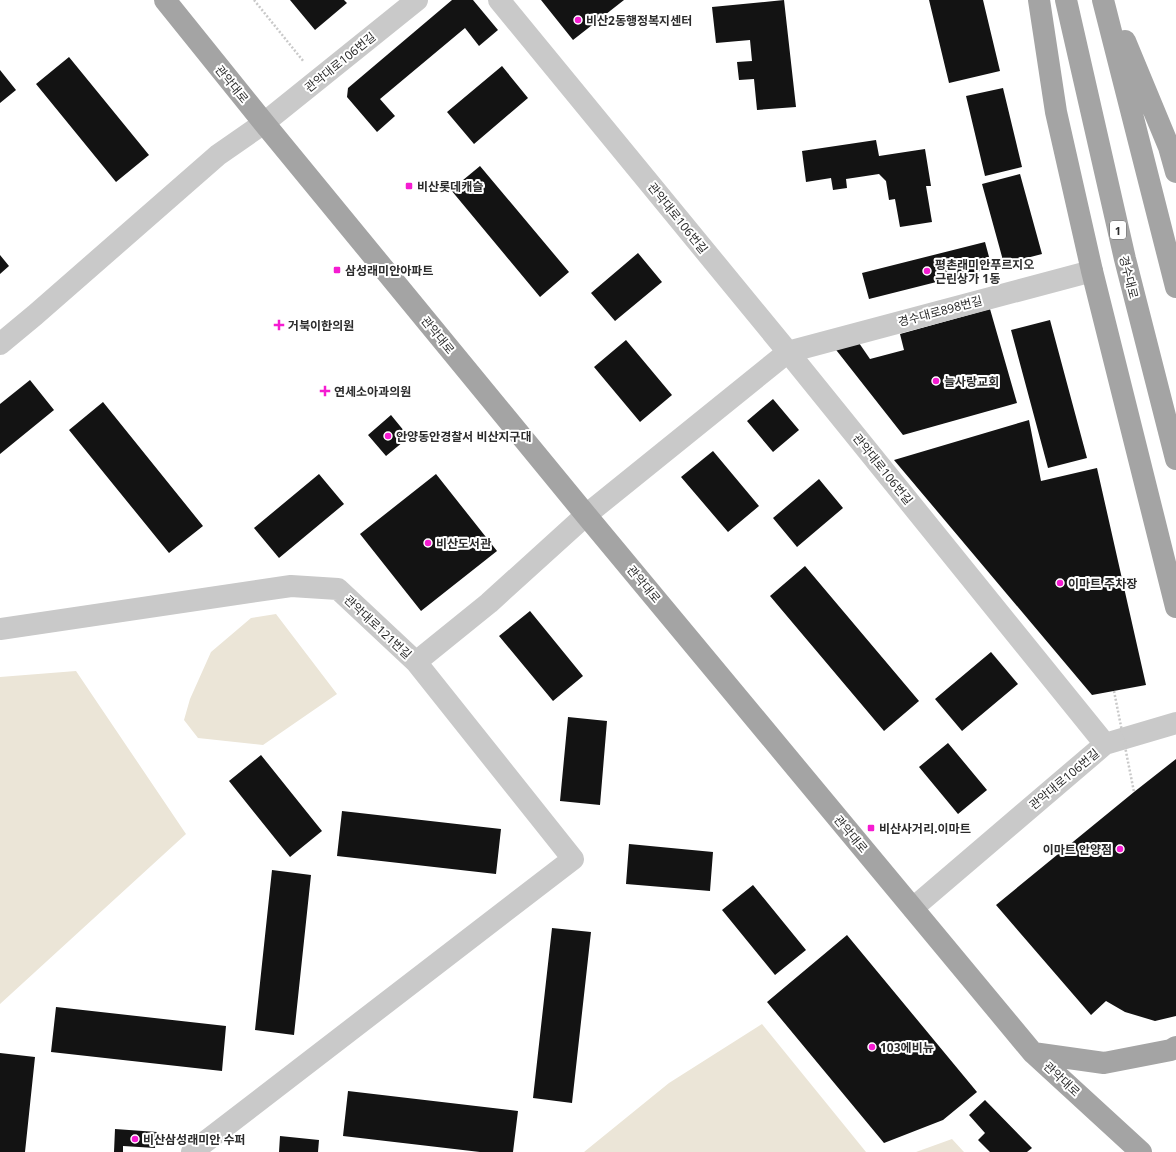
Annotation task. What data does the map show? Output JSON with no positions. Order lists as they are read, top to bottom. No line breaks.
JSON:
{"streets":{"main road":["관악대로","1","경수대로"],"street":["관악대로106번길","경수대로898번길","관악대로121번길"]},"crossings":[["관악대로106번길","관악대로"],["관악대로106번길","경수대로898번길"],["관악대로106번길","관악대로121번길"],["관악대로","관악대로121번길"],["경수대로898번길","관악대로121번길"]],"places":{"other":["비산2동행정복지센터","평촌래미안푸르지오 근린상가 1동","늘사랑교회","안양동안경찰서 비산지구대","비산도서관","이마트 주차장","이마트 안양점","103에비뉴","비산삼성래미안 수퍼"],"transit":["비산롯데캐슬","삼성래미안아파트","비산사거리.이마트"],"health":["거북이한의원","연세소아과의원"]}}
